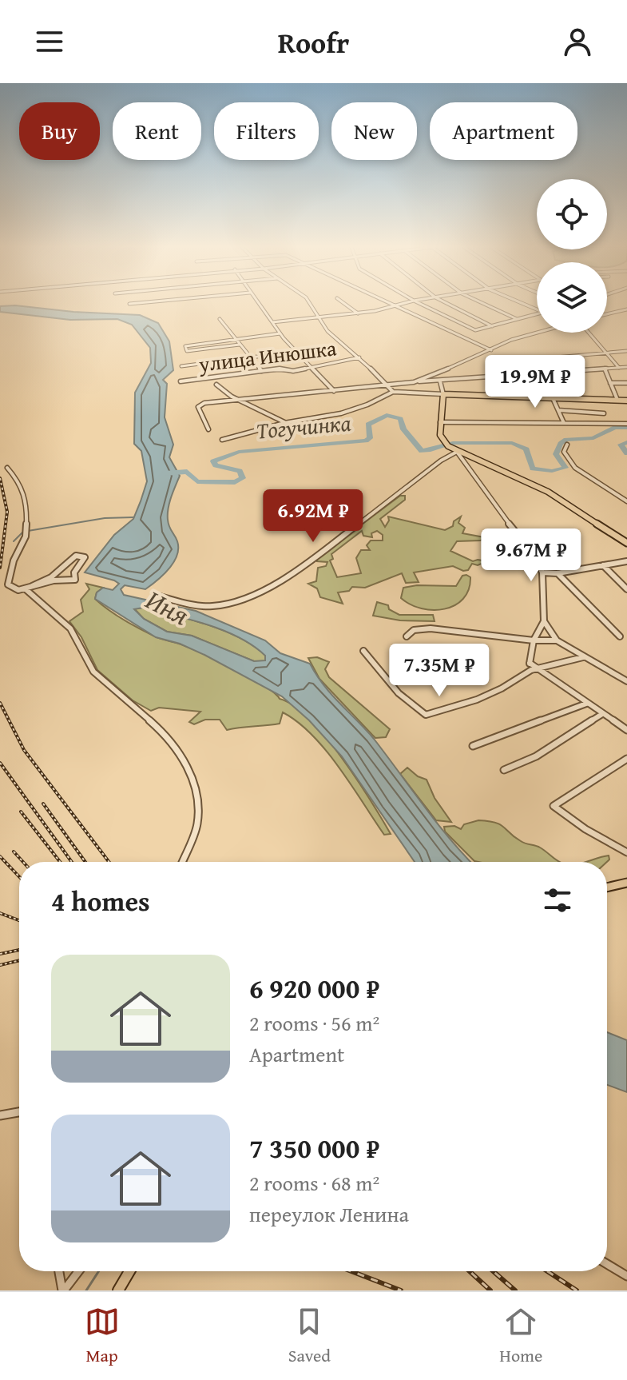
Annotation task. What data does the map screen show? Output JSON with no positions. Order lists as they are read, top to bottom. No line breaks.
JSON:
{"streets":{"street":["улица Инюшка"]},"water":["Тогучинка","Иня"],"page":{"header":"Roofr","chip":["Buy","Rent","Filters","New","Apartment"],"price":["19.9M ₽","6.92M ₽","9.67M ₽","7.35M ₽"],"heading":"4 homes","list":[{"name":"6 920 000 ₽","note":"2 rooms · 56 m² · Apartment"},{"name":"7 350 000 ₽","note":"2 rooms · 68 m² · переулок Ленина"}],"tabs":["Map","Saved","Home"]}}
